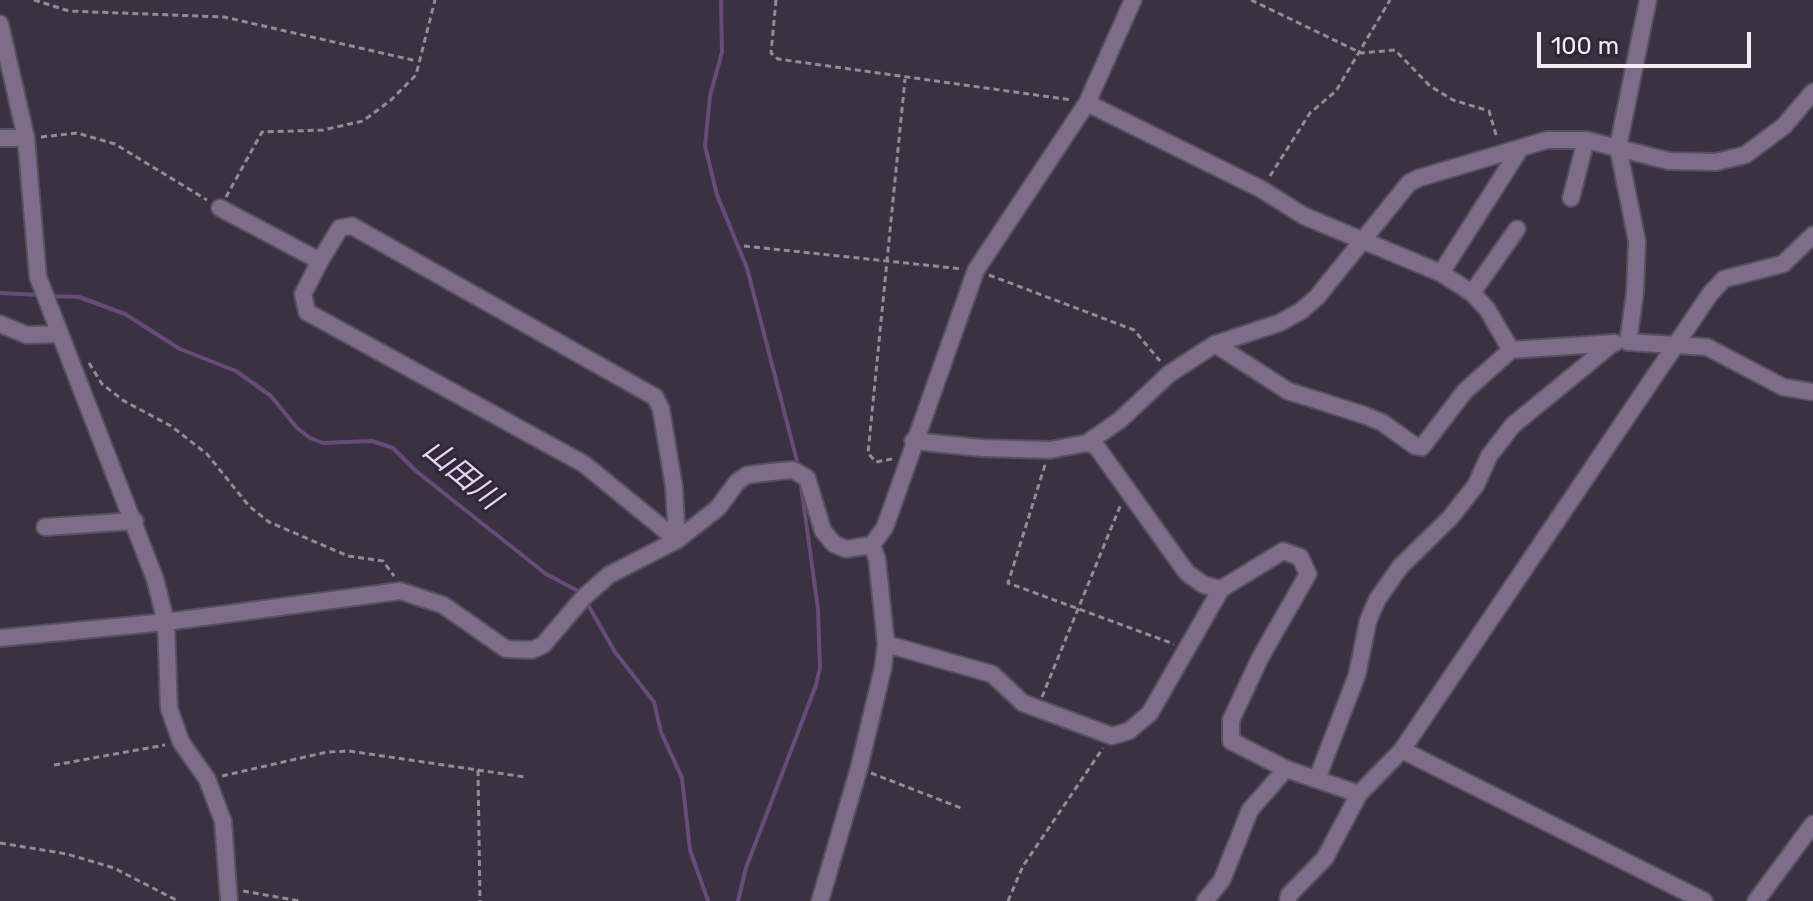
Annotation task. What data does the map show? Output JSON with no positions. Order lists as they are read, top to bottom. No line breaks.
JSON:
{"water":["山田川"],"scale_bar":"100 m"}
